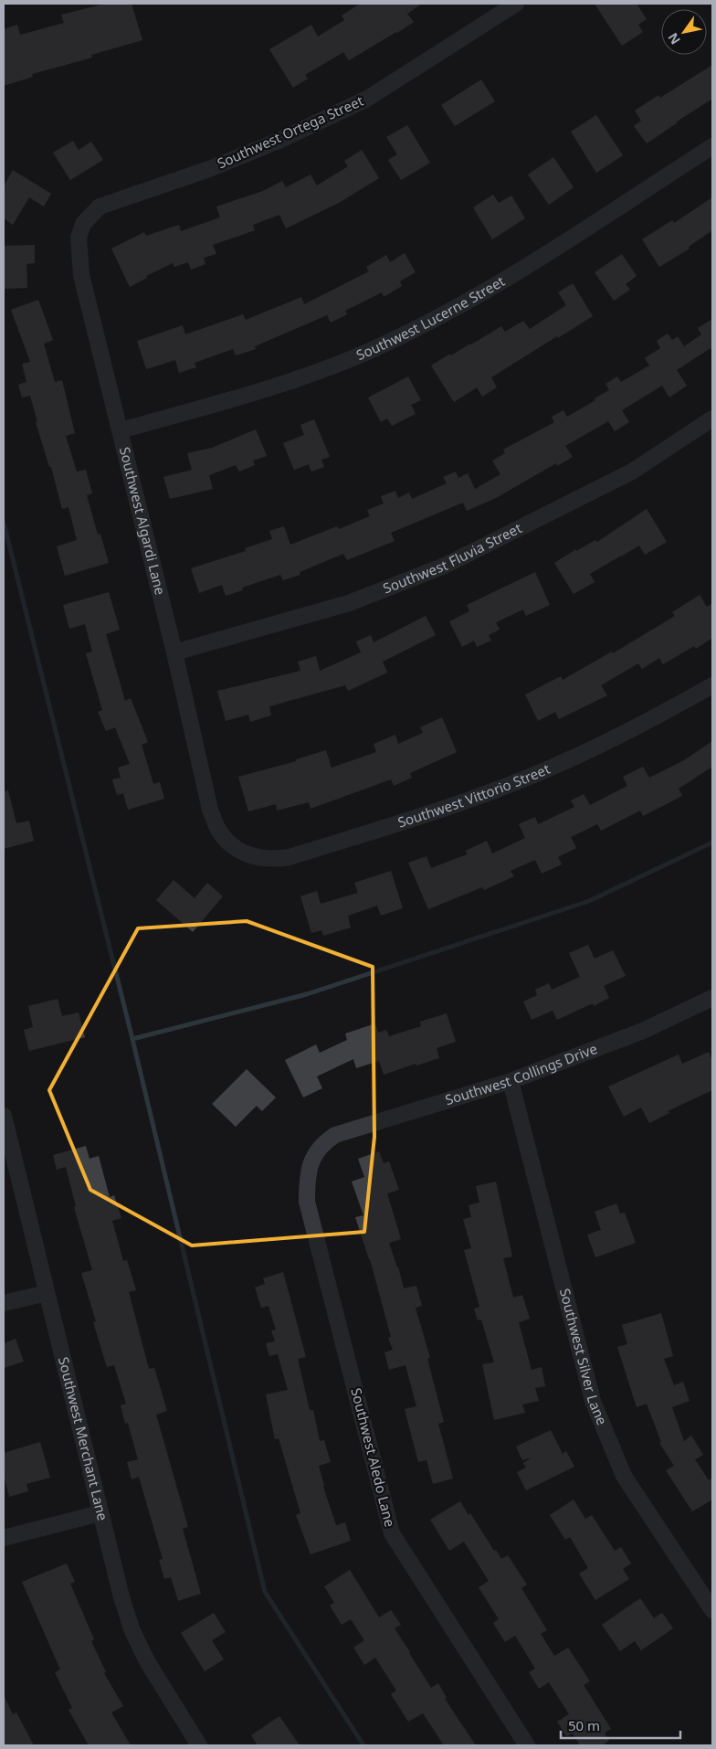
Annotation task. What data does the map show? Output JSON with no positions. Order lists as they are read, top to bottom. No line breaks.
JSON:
{"streets":{"street":["Southwest Ortega Street","Southwest Lucerne Street","Southwest Algardi Lane","Southwest Fluvia Street","Southwest Vittorio Street","Southwest Collings Drive","Southwest Silver Lane","Southwest Merchant Lane","Southwest Aledo Lane"]},"crossings":[["Southwest Ortega Street","Southwest Algardi Lane"],["Southwest Lucerne Street","Southwest Algardi Lane"],["Southwest Algardi Lane","Southwest Fluvia Street"],["Southwest Algardi Lane","Southwest Vittorio Street"],["Southwest Collings Drive","Southwest Silver Lane"],["Southwest Collings Drive","Southwest Aledo Lane"]],"scale_bar":"50 m","north":"bottom left"}
